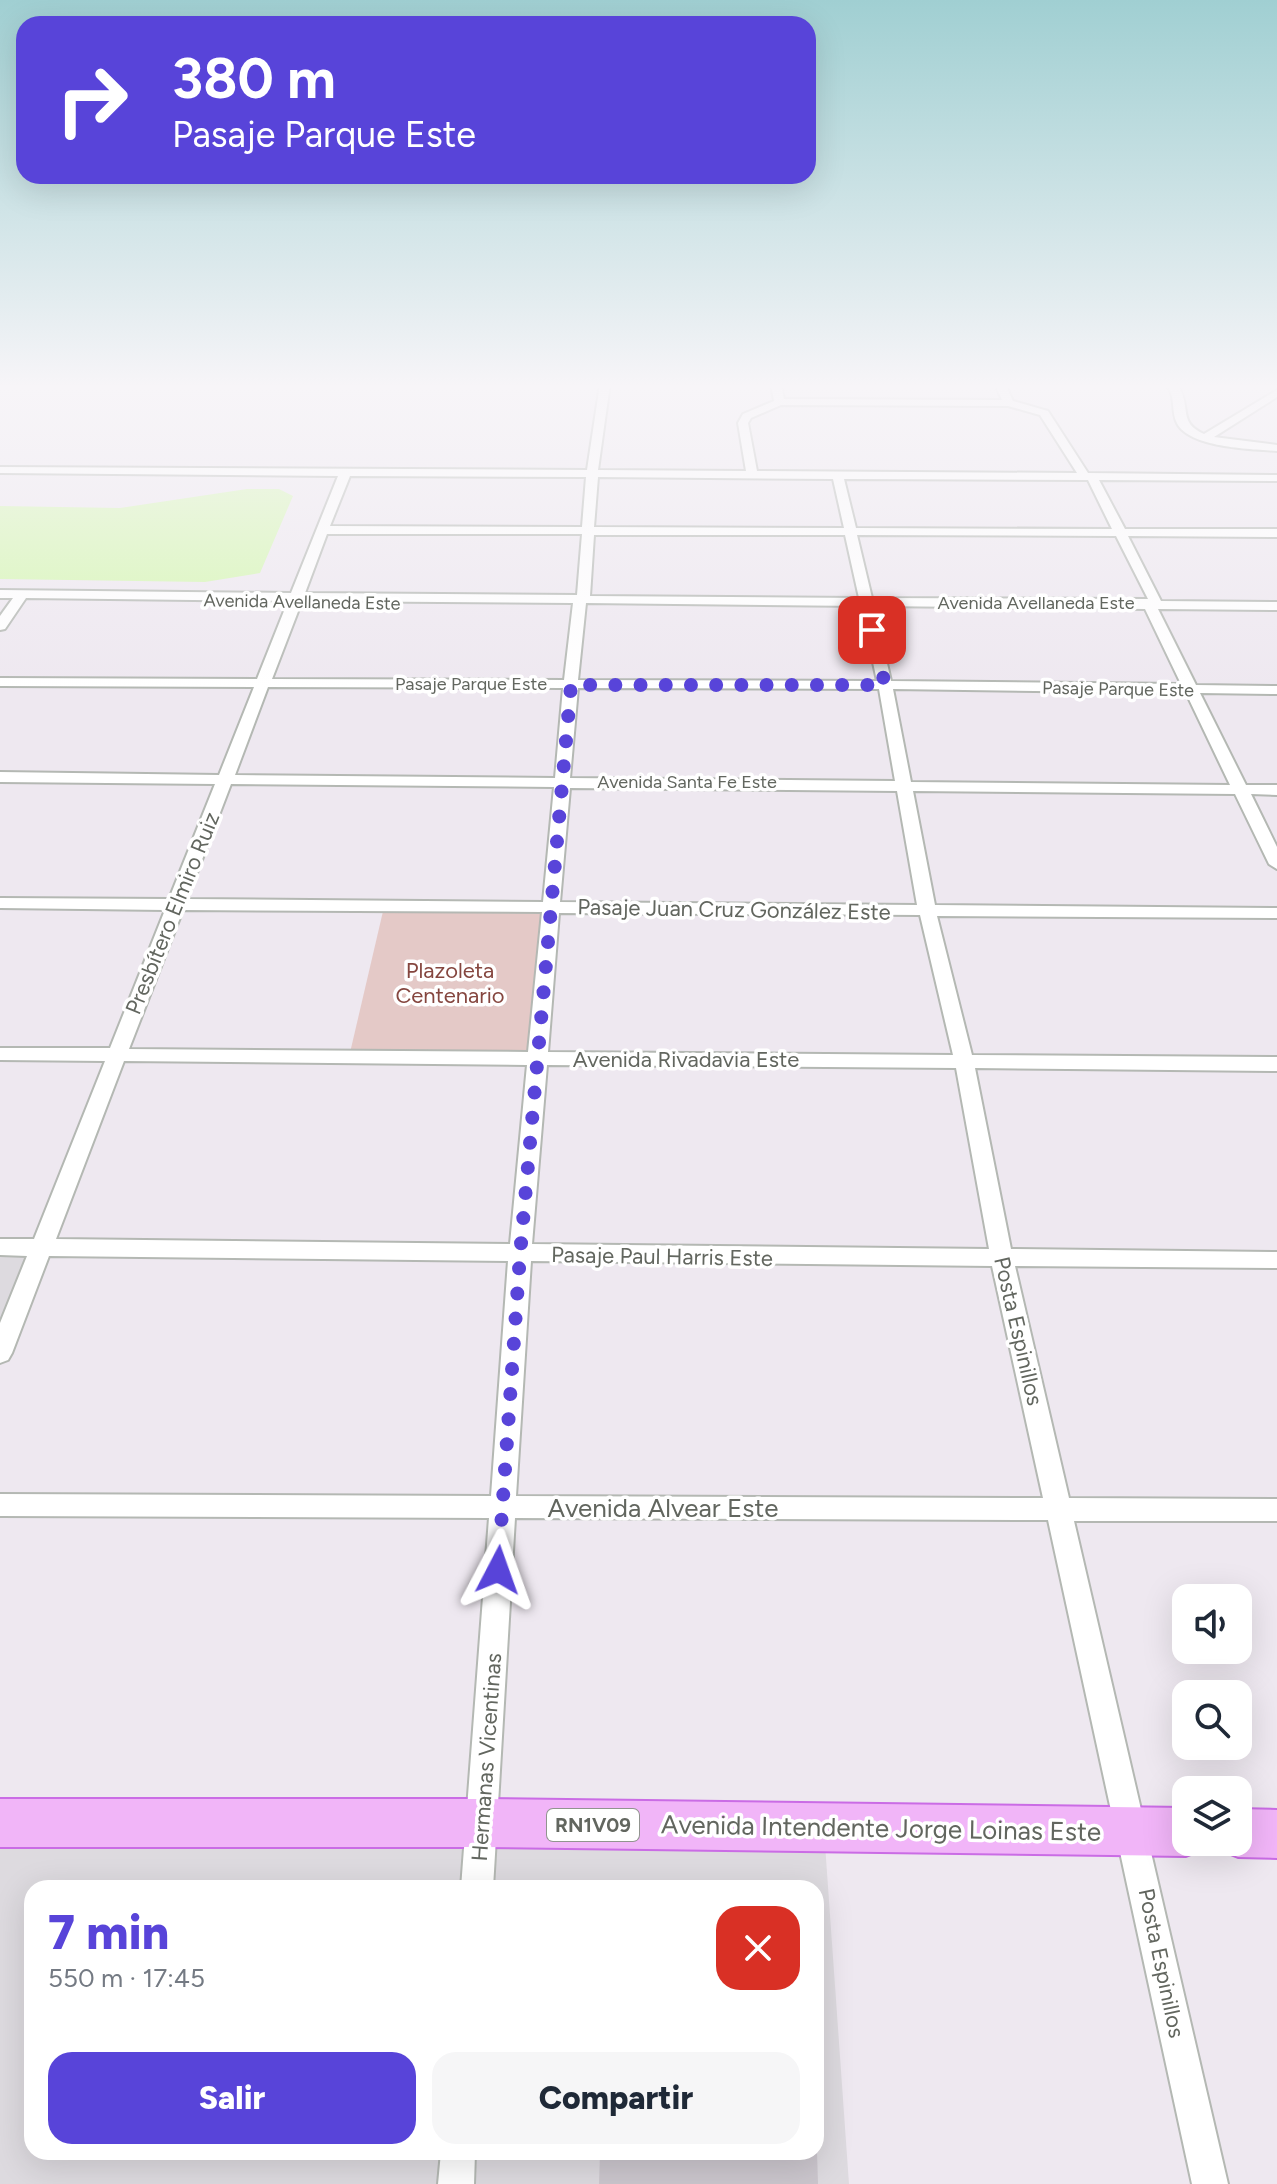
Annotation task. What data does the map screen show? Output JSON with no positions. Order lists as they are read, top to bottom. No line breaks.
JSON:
{"streets":{"main road":["RN1V09","Avenida Intendente Jorge Loinas Este"],"street":["Avenida Avellaneda Este","Pasaje Parque Este","Avenida Santa Fe Este","Pasaje Juan Cruz González Este","Presbítero Elmiro Ruiz","Avenida Rivadavia Este","Pasaje Paul Harris Este","Posta Espinillos","Avenida Alvear Este","Hermanas Vicentinas"]},"crossings":[["Avenida Avellaneda Este","Presbítero Elmiro Ruiz"],["Avenida Avellaneda Este","Posta Espinillos"],["Avenida Avellaneda Este","Hermanas Vicentinas"],["Pasaje Parque Este","Presbítero Elmiro Ruiz"],["Pasaje Parque Este","Posta Espinillos"],["Pasaje Parque Este","Hermanas Vicentinas"],["Avenida Santa Fe Este","Presbítero Elmiro Ruiz"],["Avenida Santa Fe Este","Posta Espinillos"],["Avenida Santa Fe Este","Hermanas Vicentinas"],["Pasaje Juan Cruz González Este","Presbítero Elmiro Ruiz"],["Pasaje Juan Cruz González Este","Posta Espinillos"],["Pasaje Juan Cruz González Este","Hermanas Vicentinas"],["Presbítero Elmiro Ruiz","Avenida Rivadavia Este"],["Presbítero Elmiro Ruiz","Pasaje Paul Harris Este"],["Avenida Rivadavia Este","Posta Espinillos"],["Avenida Rivadavia Este","Hermanas Vicentinas"],["Pasaje Paul Harris Este","Posta Espinillos"],["Pasaje Paul Harris Este","Hermanas Vicentinas"],["Posta Espinillos","Avenida Alvear Este"],["Posta Espinillos","Avenida Intendente Jorge Loinas Este"],["Avenida Alvear Este","Hermanas Vicentinas"],["Hermanas Vicentinas","Avenida Intendente Jorge Loinas Este"]],"parks":["Plazoleta Centenario"],"page":{"turn":["380 m","Pasaje Parque Este"],"heading":["7 min","550 m · 17:45"],"buttons":["Salir","Compartir"]}}
